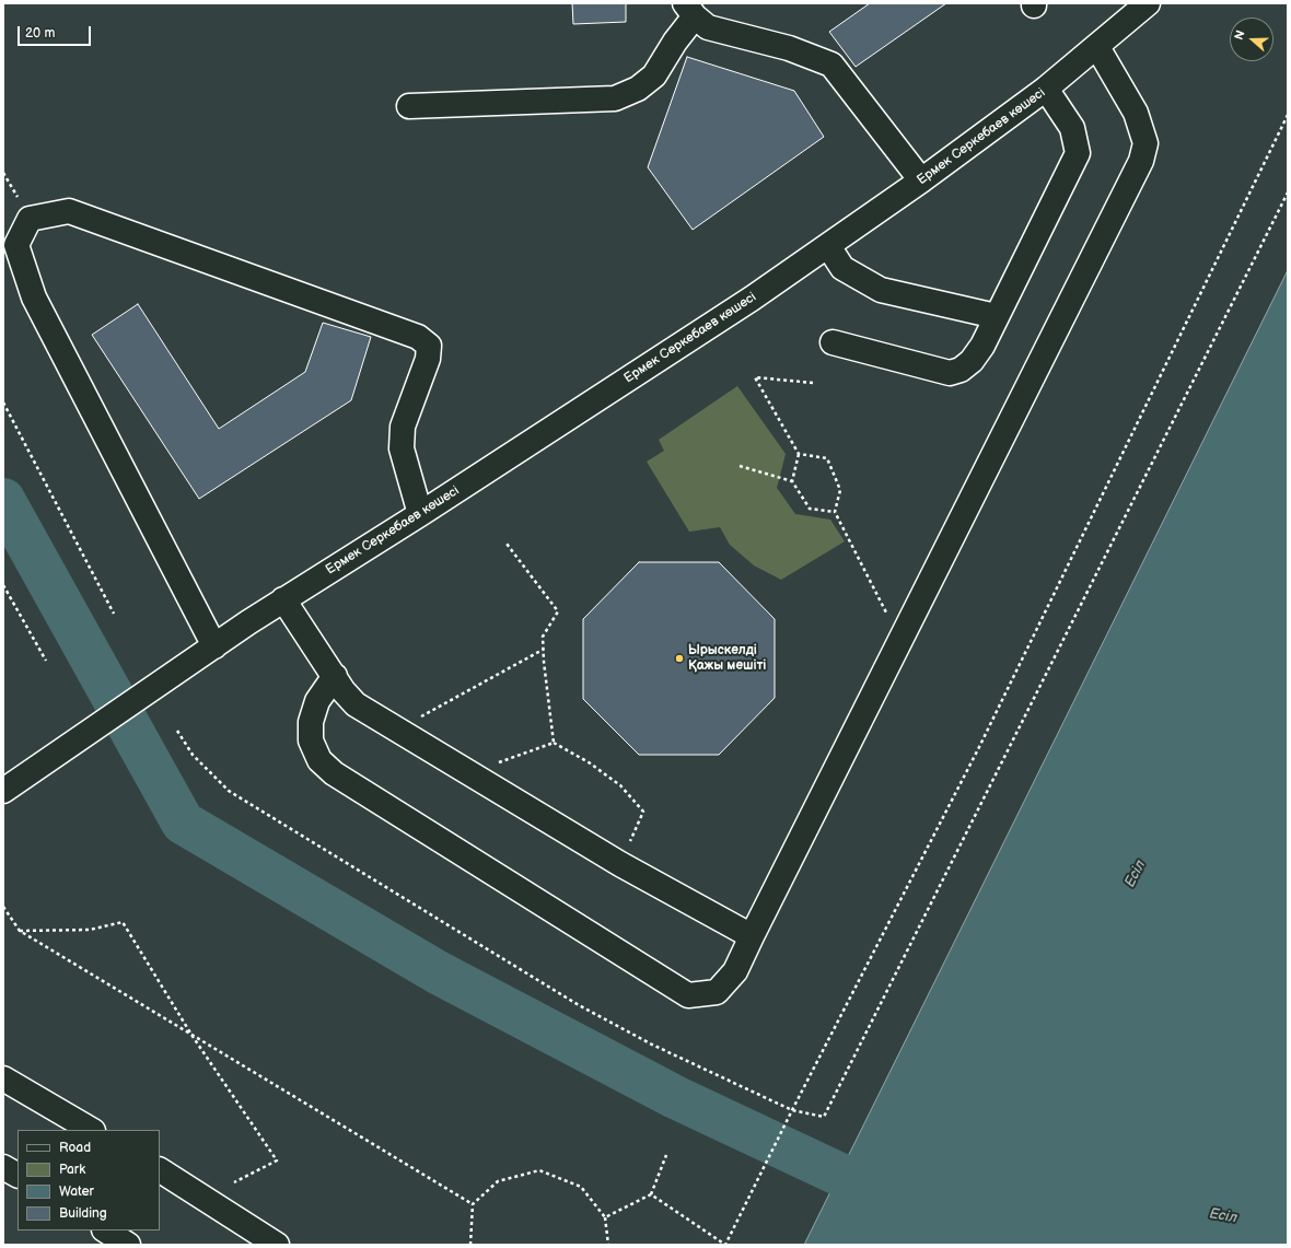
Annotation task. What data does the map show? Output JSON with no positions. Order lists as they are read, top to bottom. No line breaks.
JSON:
{"streets":{"street":["Ермек Серкебаев көшесі"]},"water":["Есіл"],"places":["Ырыскелді Қажы мешіті"],"legend":["Road","Park","Water","Building"],"scale_bar":"20 m","north":"left"}
